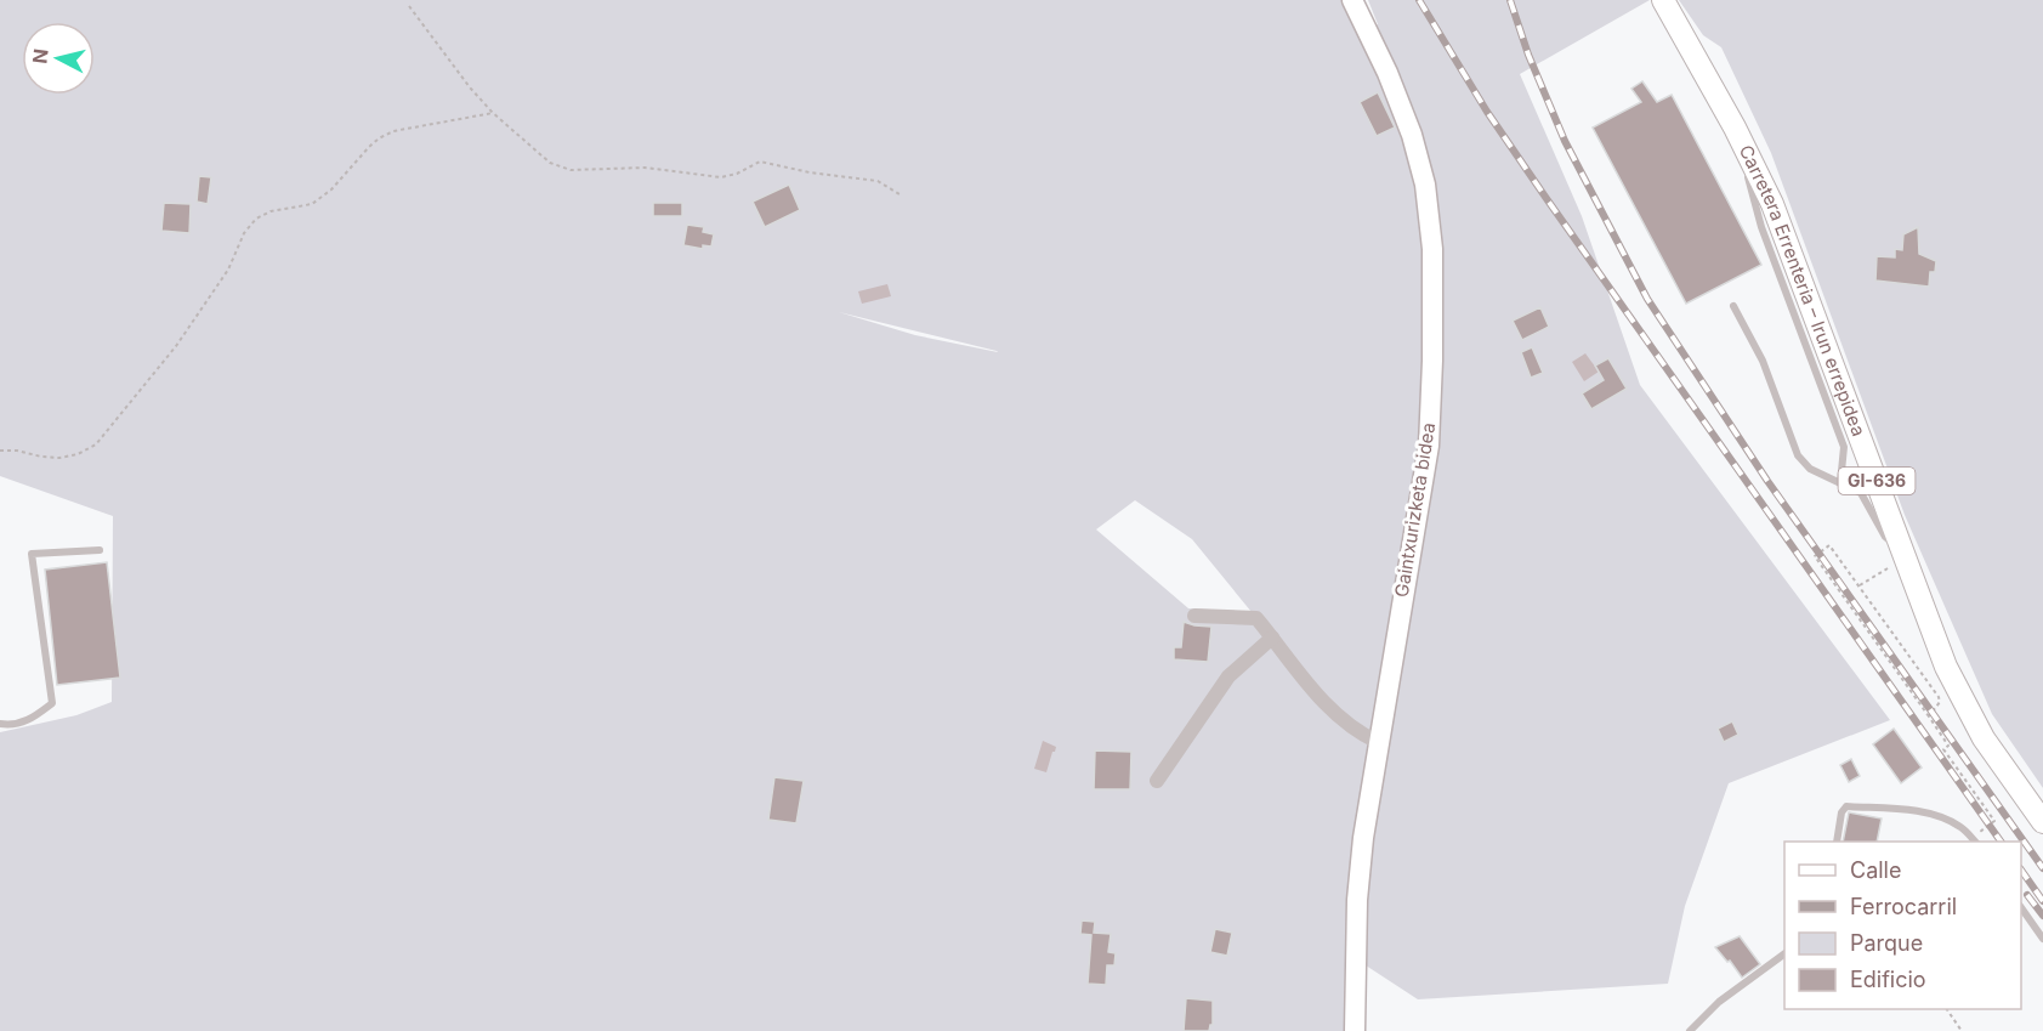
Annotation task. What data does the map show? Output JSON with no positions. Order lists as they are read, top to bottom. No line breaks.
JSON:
{"streets":{"main road":["Carretera Errenteria – Irun errepidea","GI-636","Gaintxurizketa bidea"]},"legend":["Calle","Ferrocarril","Parque","Edificio"],"north":"left"}
